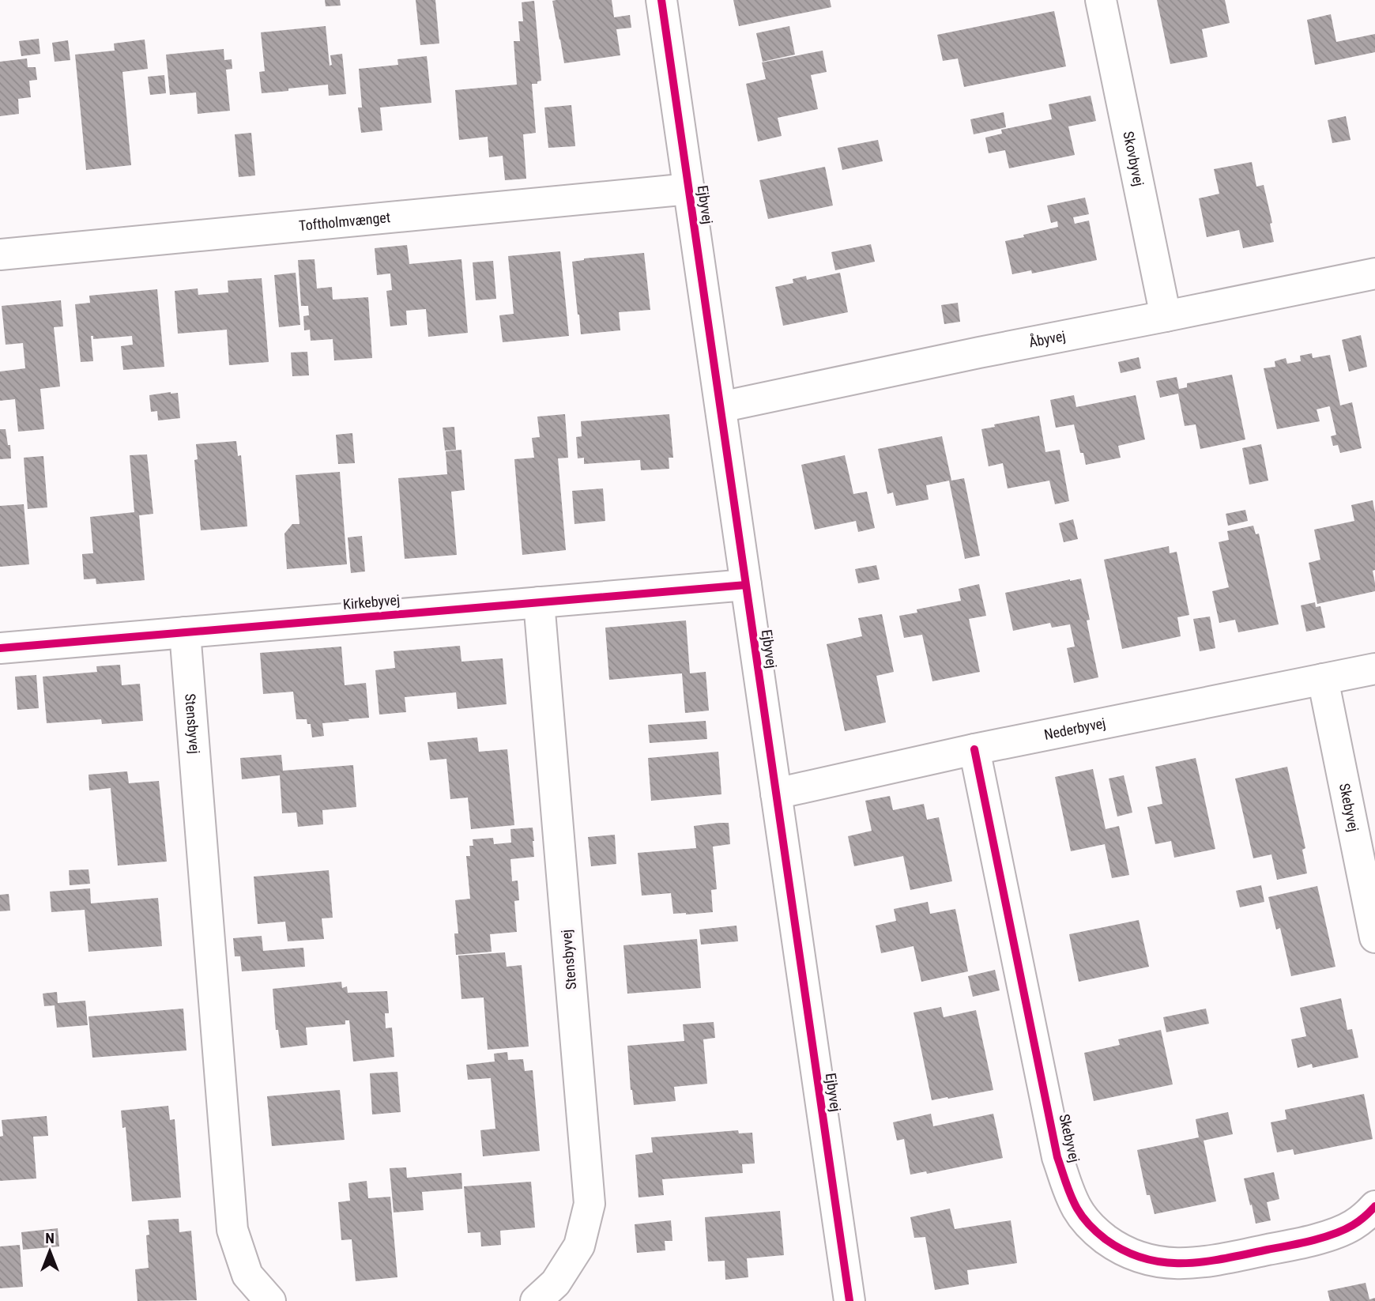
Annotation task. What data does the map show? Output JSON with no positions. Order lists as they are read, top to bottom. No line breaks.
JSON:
{"streets":{"street":["Skovbyvej","Ejbyvej","Toftholmvænget","Åbyvej","Kirkebyvej","Stensbyvej","Nederbyvej","Skebyvej"]},"crossings":[["Skovbyvej","Åbyvej"],["Ejbyvej","Toftholmvænget"],["Ejbyvej","Åbyvej"],["Ejbyvej","Kirkebyvej"],["Ejbyvej","Nederbyvej"],["Kirkebyvej","Stensbyvej"],["Nederbyvej","Skebyvej"]],"north":"top"}
